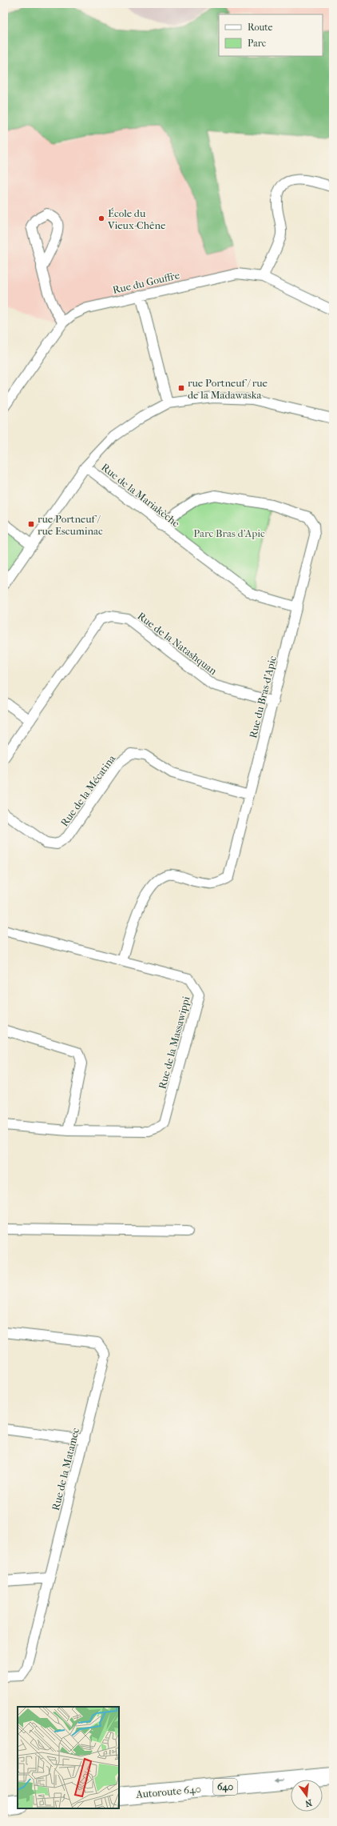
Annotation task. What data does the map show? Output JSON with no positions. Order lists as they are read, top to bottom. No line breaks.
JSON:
{"streets":{"highway":["640","Autoroute 640"],"street":["Rue du Gouffre","Rue de la Mariakèche","Rue de la Natashquan","Rue du Bras-d'Apic","Rue de la Mécatina","Rue de la Massawippi","Rue de la Matamec"]},"crossings":[["Rue de la Mariakèche","Rue du Bras-d'Apic"],["Rue de la Natashquan","Rue du Bras-d'Apic"],["Rue du Bras-d'Apic","Rue de la Mécatina"],["Rue du Bras-d'Apic","Rue de la Massawippi"]],"one_way":["Autoroute 640"],"parks":["Parc Bras d'Apic"],"places":{"other":["École du Vieux-Chêne"],"transit":["rue Portneuf / rue de la Madawaska","rue Portneuf / rue Escuminac"]},"legend":["Route","Parc"],"north":"bottom"}
